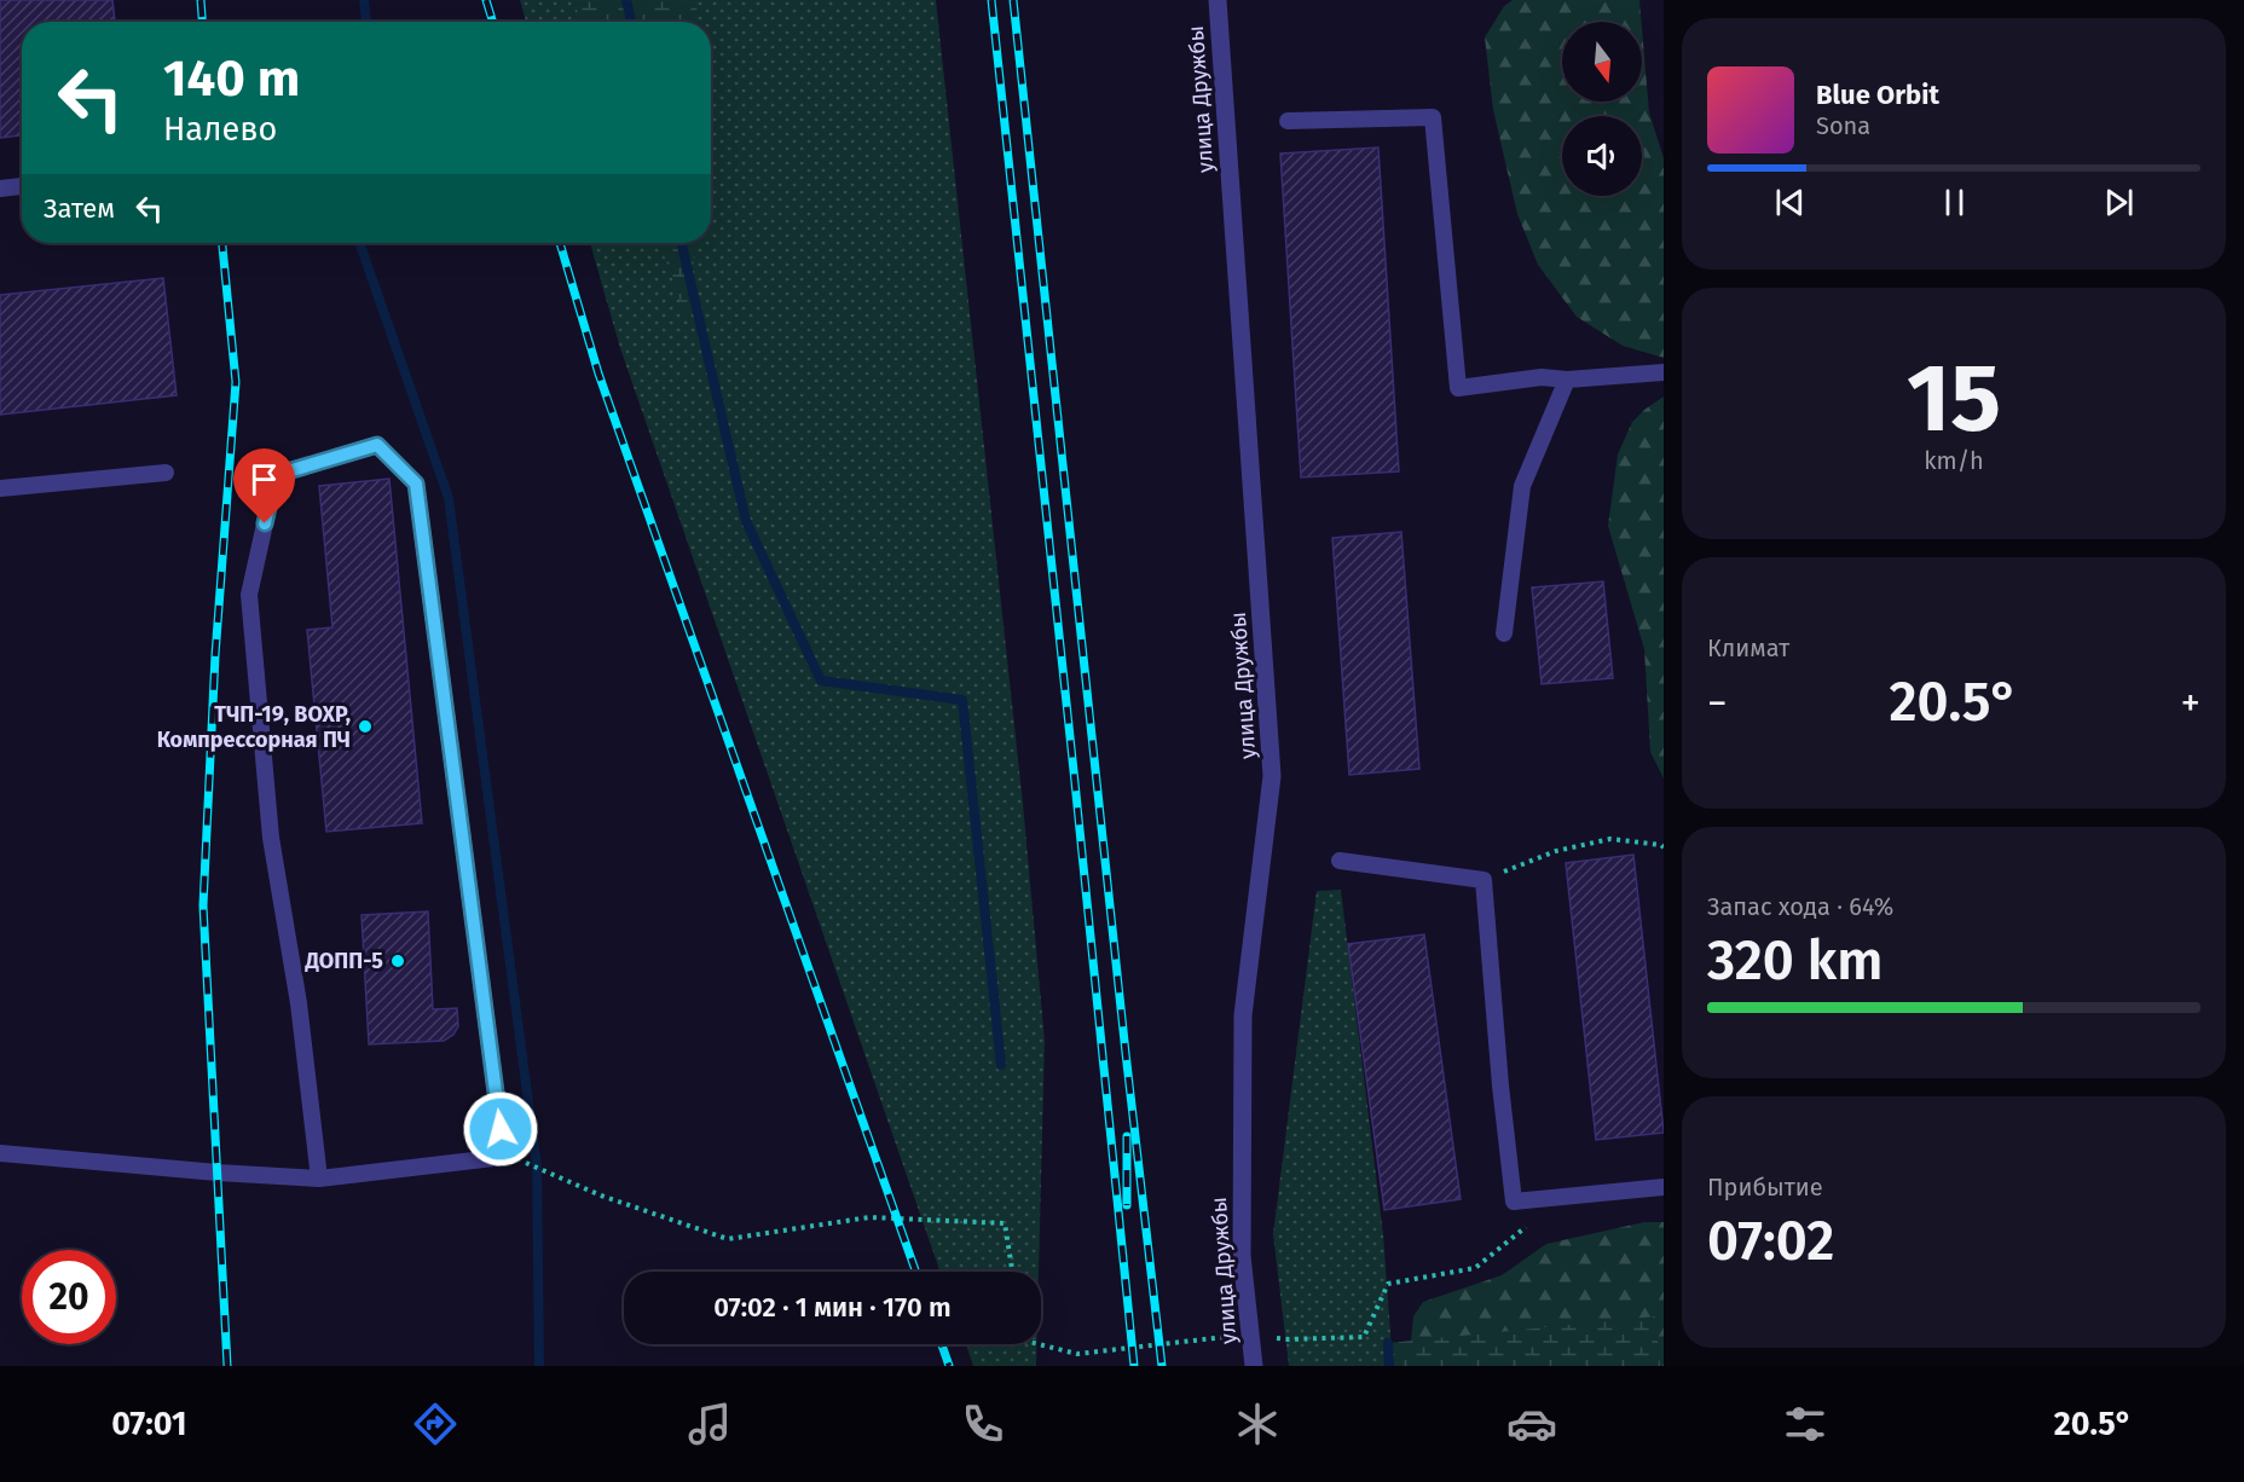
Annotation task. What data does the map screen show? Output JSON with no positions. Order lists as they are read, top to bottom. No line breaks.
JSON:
{"streets":{"street":["улица Дружбы"]},"places":["ТЧП-19, ВОХР, Компрессорная ПЧ","ДОПП-5"],"north":"bottom","page":{"turn":["140 m","Налево"],"song":["Blue Orbit","Sona"],"then":"Затем","tile":[["15","km/h"],"Климат",["Запас хода · 64%","320 km"],["Прибытие","07:02"]],"heat":["−","20.5°","+"],"limit":"20","trip":"07:02 · 1 мин · 170 m","tabs":["07:01","20.5°"]}}
